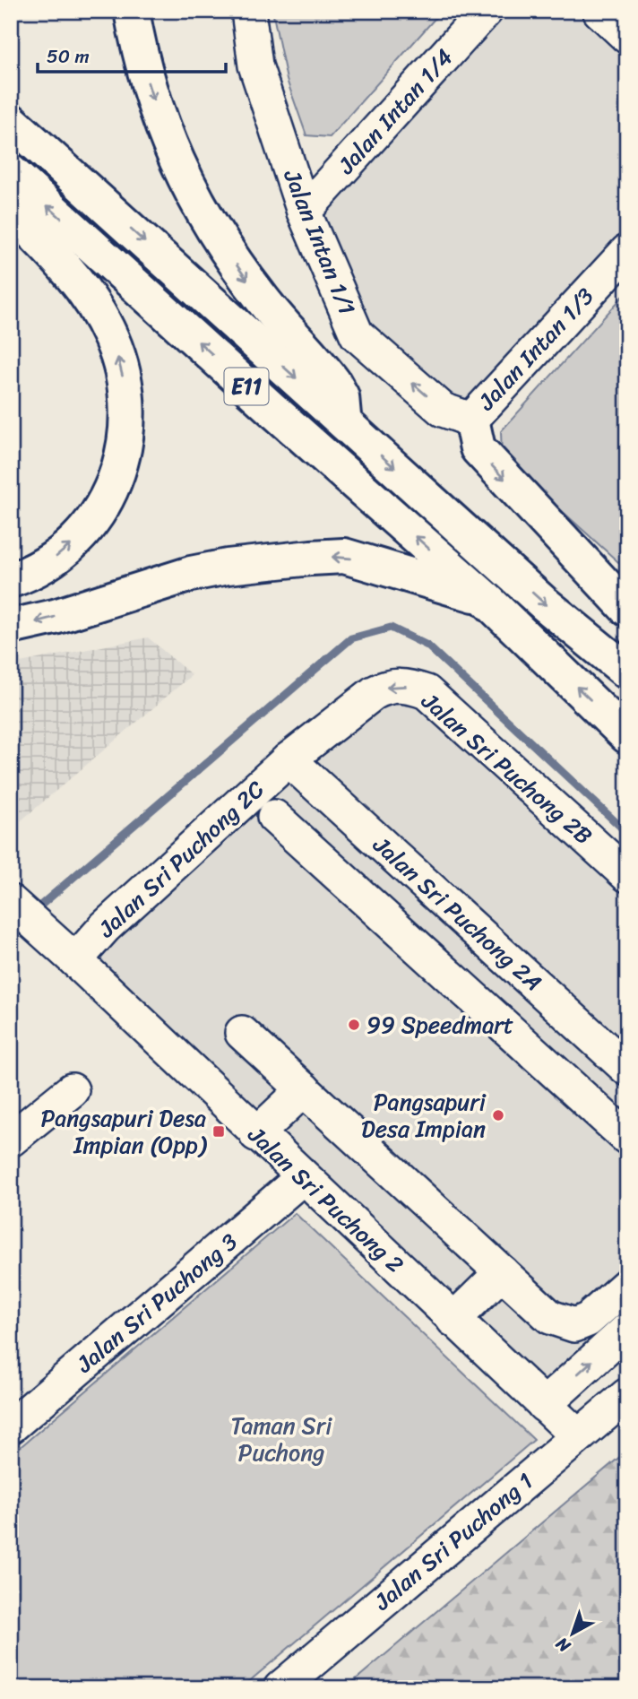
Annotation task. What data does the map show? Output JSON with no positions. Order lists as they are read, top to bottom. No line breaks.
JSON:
{"streets":{"highway":["E11"],"street":["Jalan Intan 1/4","Jalan Intan 1/1","Jalan Intan 1/3","Jalan Sri Puchong 2B","Jalan Sri Puchong 2C","Jalan Sri Puchong 2A","Jalan Sri Puchong 2","Jalan Sri Puchong 3","Jalan Sri Puchong 1"]},"crossings":[["Jalan Intan 1/4","Jalan Intan 1/1"],["Jalan Intan 1/1","Jalan Intan 1/3"],["Jalan Sri Puchong 2B","Jalan Sri Puchong 2C"],["Jalan Sri Puchong 2B","Jalan Sri Puchong 2A"],["Jalan Sri Puchong 2C","Jalan Sri Puchong 2A"],["Jalan Sri Puchong 2C","Jalan Sri Puchong 2"],["Jalan Sri Puchong 2","Jalan Sri Puchong 3"],["Jalan Sri Puchong 2","Jalan Sri Puchong 1"]],"one_way":["Jalan Intan 1/1","Jalan Sri Puchong 2B"],"parks":["Taman Sri Puchong"],"places":{"other":["99 Speedmart","Pangsapuri Desa Impian"],"transit":["Pangsapuri Desa Impian (Opp)"]},"scale_bar":"50 m","north":"bottom left"}
